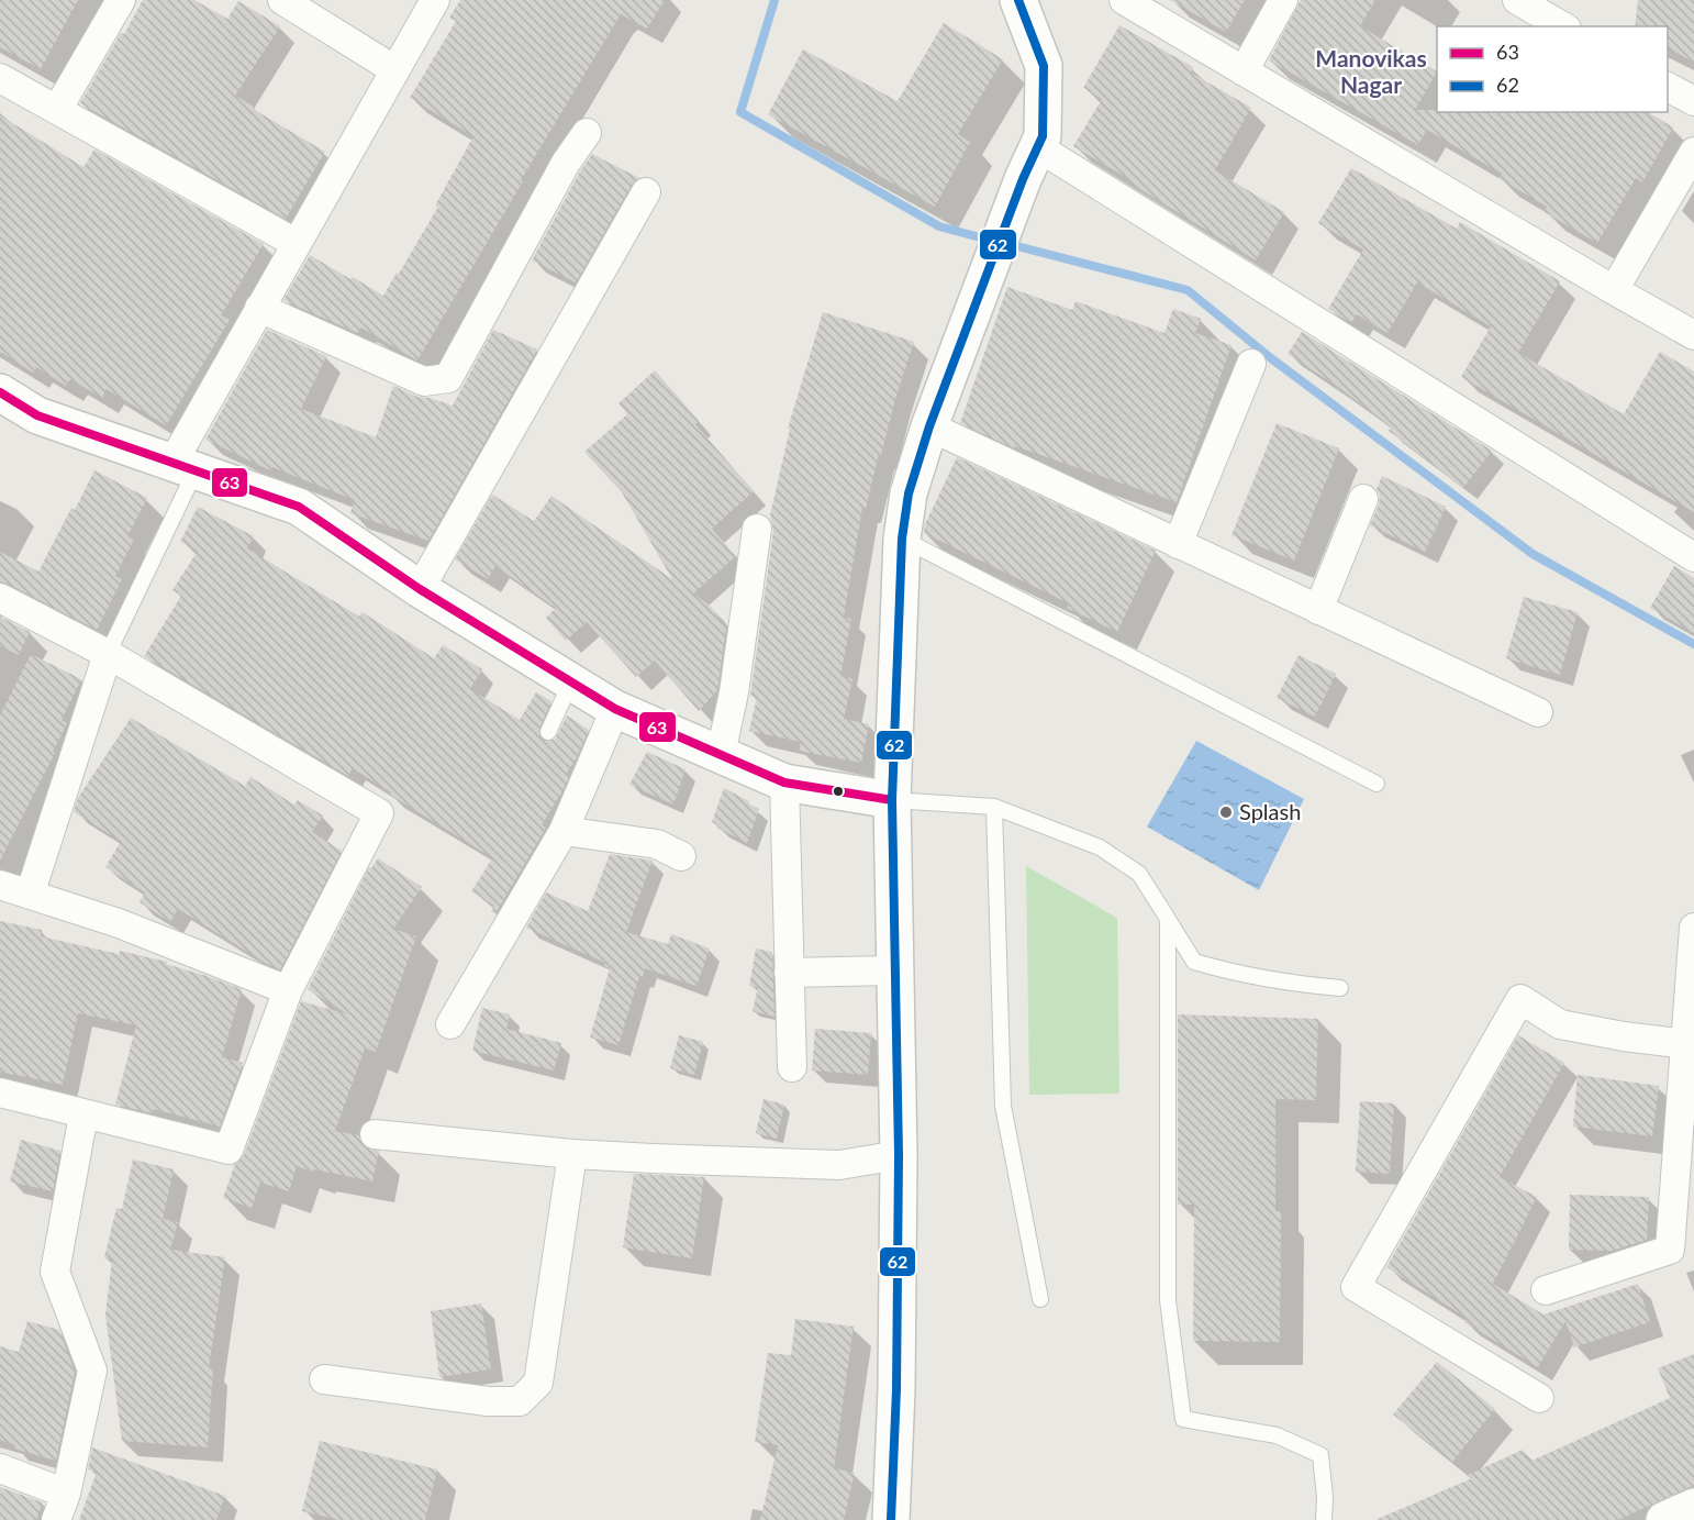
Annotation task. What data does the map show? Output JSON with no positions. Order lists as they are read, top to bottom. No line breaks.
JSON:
{"districts":["Manovikas Nagar"],"places":["Splash"],"lines":["transit line 62","transit line 63"],"legend":["63","62"]}
